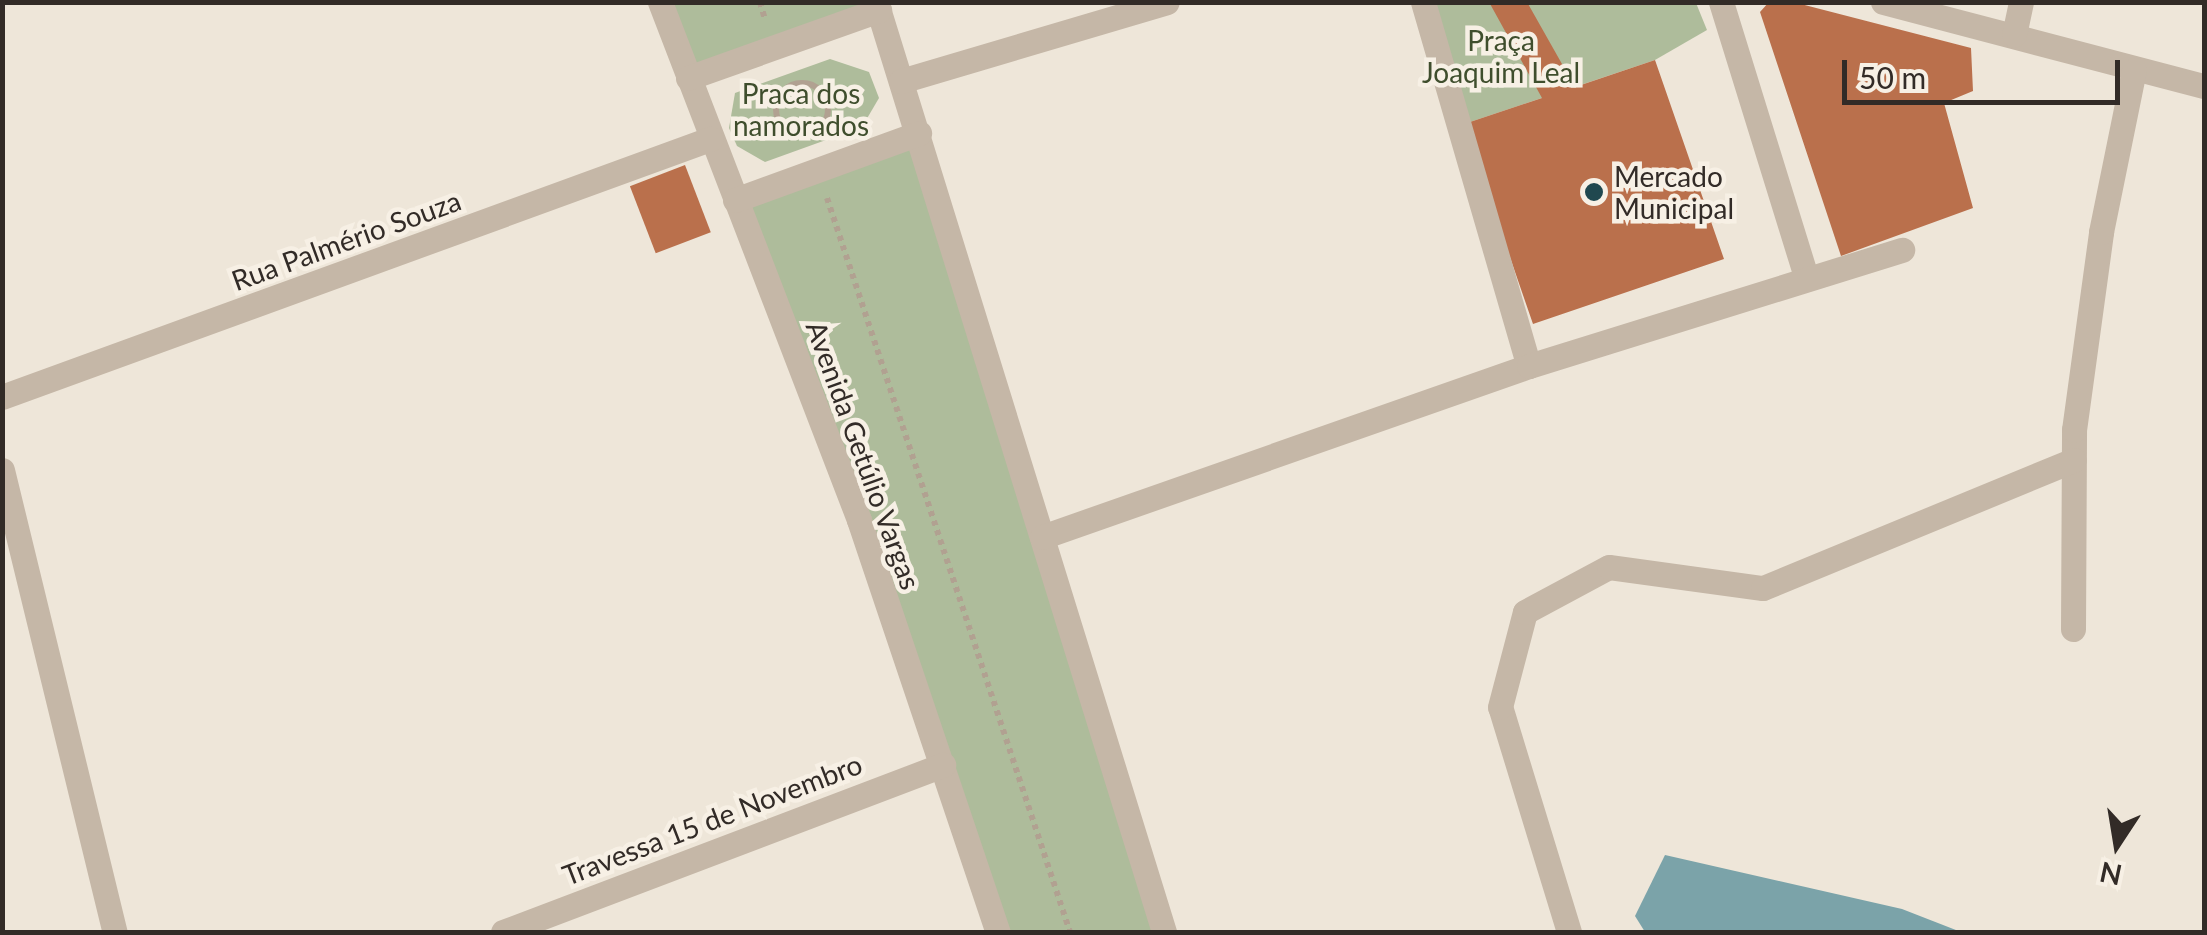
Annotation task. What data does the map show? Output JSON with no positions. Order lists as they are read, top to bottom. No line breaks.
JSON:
{"streets":{"street":["Rua Palmério Souza","Avenida Getúlio Vargas","Travessa 15 de Novembro"]},"crossings":[["Rua Palmério Souza","Avenida Getúlio Vargas"],["Avenida Getúlio Vargas","Travessa 15 de Novembro"]],"parks":["Praça Joaquim Leal","Praca dos namorados"],"places":["Mercado Municipal"],"scale_bar":"50 m","north":"bottom"}
